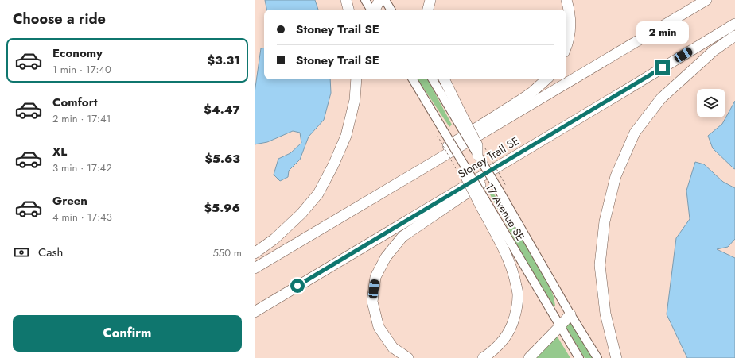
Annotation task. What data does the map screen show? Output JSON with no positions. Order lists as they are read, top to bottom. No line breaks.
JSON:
{"streets":{"highway":["Stoney Trail SE"],"main road":["17 Avenue SE"]},"page":{"heading":"Choose a ride","banner":["Stoney Trail SE","Stoney Trail SE"],"bubble":"2 min","list":[{"name":"Economy","note":"1 min · 17:40","value":"$3.31"},{"name":"Comfort","note":"2 min · 17:41","value":"$4.47"},{"name":"XL","note":"3 min · 17:42","value":"$5.63"},{"name":"Green","note":"4 min · 17:43","value":"$5.96"}],"pay":["Cash","550 m"],"buttons":"Confirm"}}
